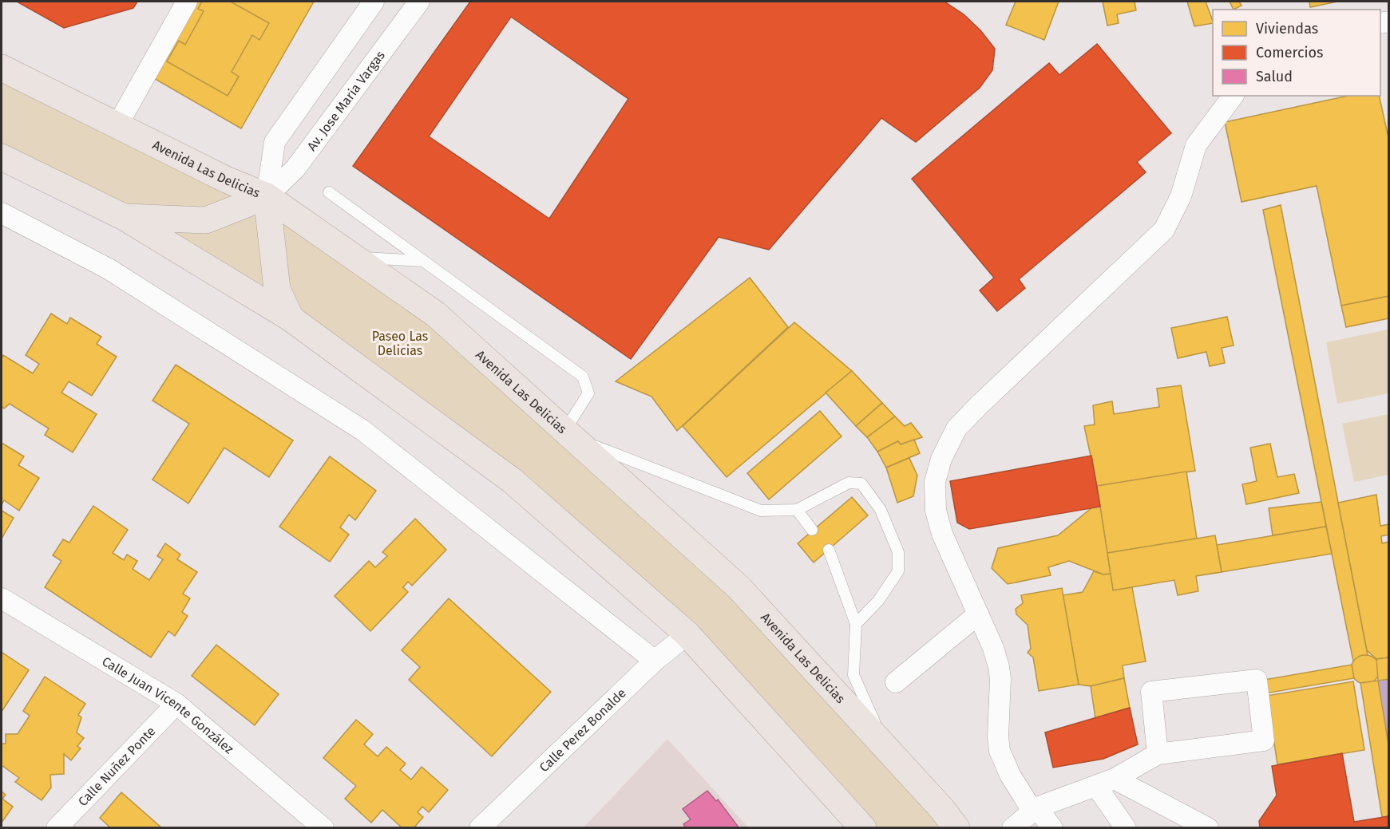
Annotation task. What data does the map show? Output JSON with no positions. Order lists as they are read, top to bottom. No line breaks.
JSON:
{"streets":{"main road":["Avenida Las Delicias"],"street":["Av. Jose Maria Vargas","Calle Juan Vicente González","Calle Perez Bonalde","Calle Nuñez Ponte"]},"crossings":[["Av. Jose Maria Vargas","Avenida Las Delicias"],["Calle Juan Vicente González","Calle Nuñez Ponte"]],"parks":["Paseo Las Delicias"],"legend":["Viviendas","Comercios","Salud"]}
